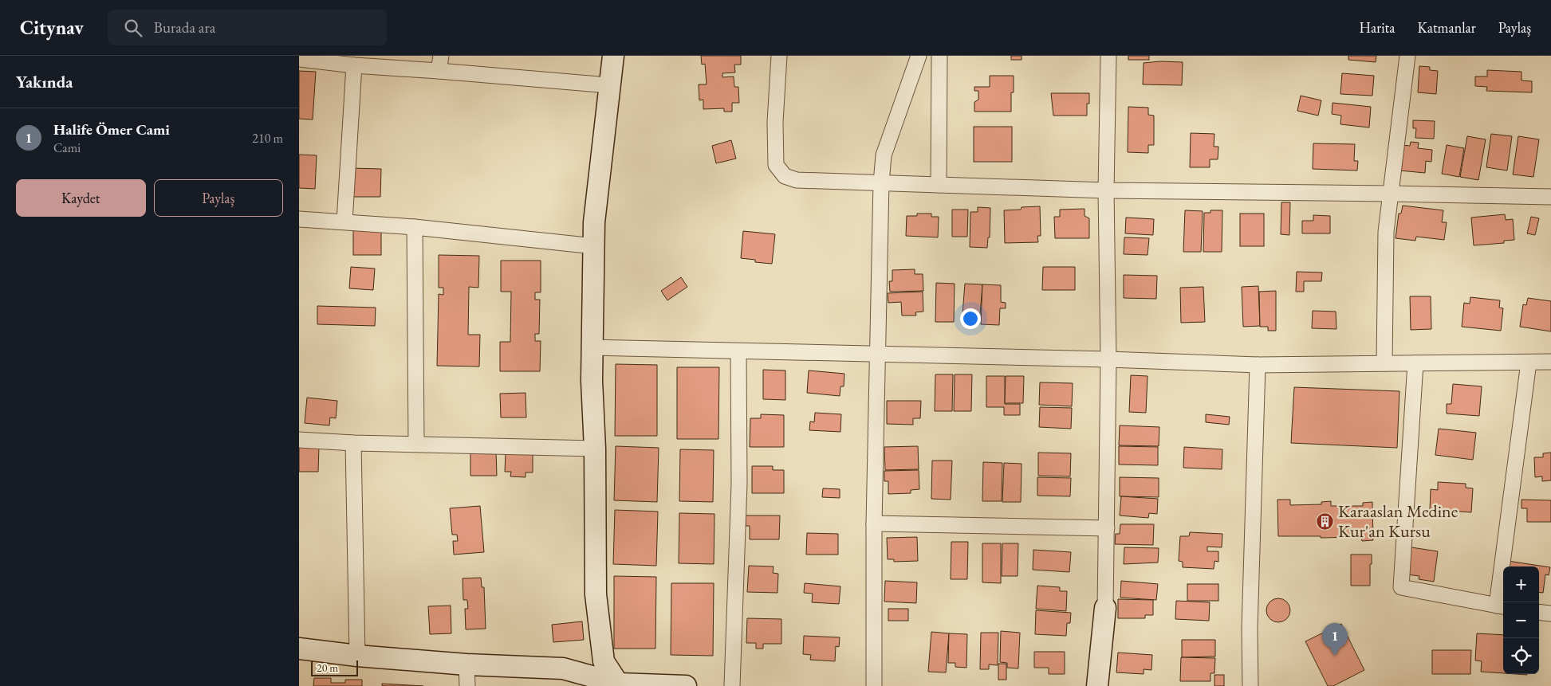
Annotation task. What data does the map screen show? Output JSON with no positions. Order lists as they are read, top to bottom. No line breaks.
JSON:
{"places":{"building":["Karaaslan Medine Kur'an Kursu"]},"scale_bar":"20 m","page":{"header":"Citynav","search":"Burada ara","nav":["Harita","Katmanlar","Paylaş"],"heading":"Yakında","list":[{"mark":"1","name":"Halife Ömer Cami","note":"Cami","value":"210 m"}],"buttons":["Kaydet","Paylaş"],"map_buttons":["+","−"],"pins":"1","scale":"20 m"}}
